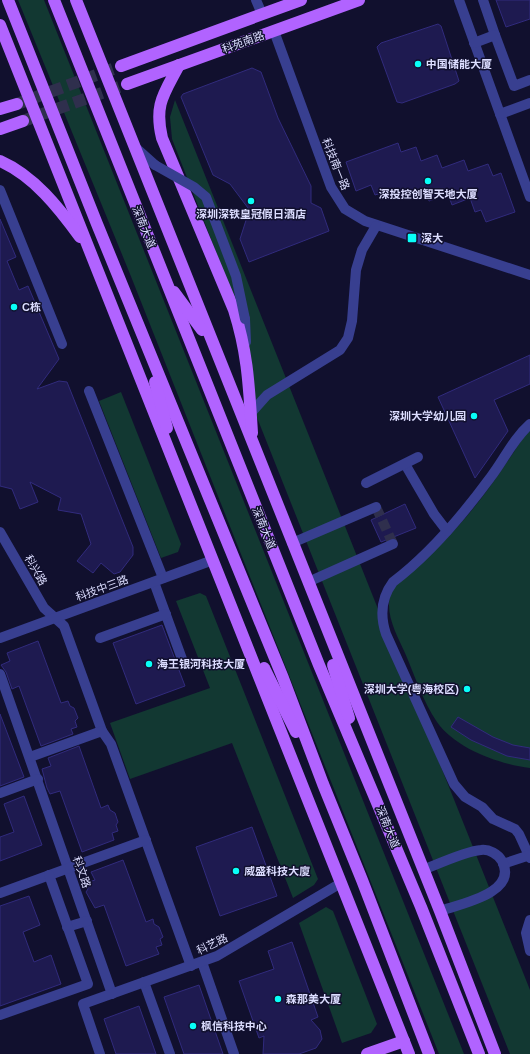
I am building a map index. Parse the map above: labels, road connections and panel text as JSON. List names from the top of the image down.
{
  "streets": {
    "main road": ["科苑南路", "深南大道"],
    "street": [
      "科技南一路",
      "科兴路",
      "科技中三路",
      "科文路",
      "科艺路"
    ]
  },
  "crossings": [
    ["科苑南路", "科技南一路"],
    ["科兴路", "科技中三路"],
    ["科兴路", "科艺路"],
    ["科文路", "科艺路"]
  ],
  "places": {
    "other": [
      "中国储能大厦",
      "深投控创智天地大厦",
      "深圳深铁皇冠假日酒店",
      "C栋",
      "深圳大学幼儿园",
      "海王银河科技大厦",
      "深圳大学(粤海校区)",
      "威盛科技大廈",
      "森那美大厦",
      "枫信科技中心"
    ],
    "transit": ["深大"]
  }
}
